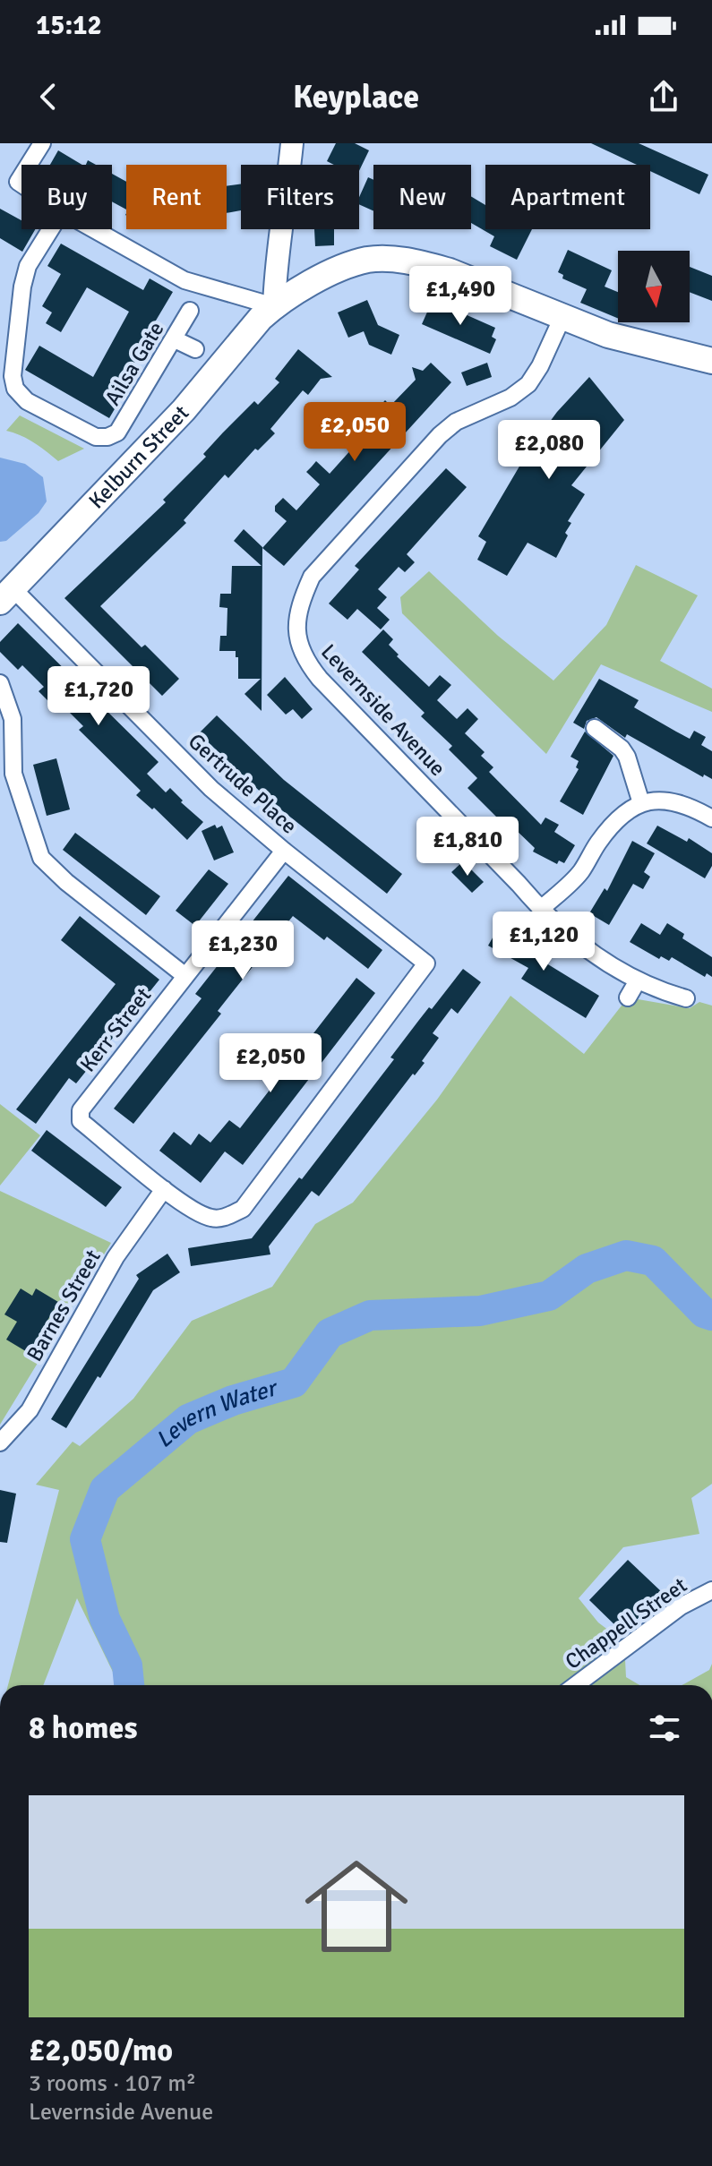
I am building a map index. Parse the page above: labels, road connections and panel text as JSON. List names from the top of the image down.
{
  "streets": {
    "main road": ["Kelburn Street"],
    "street": [
      "Ailsa Gate",
      "Levernside Avenue",
      "Gertrude Place",
      "Kerr Street",
      "Barnes Street",
      "Chappell Street"
    ]
  },
  "crossings": [
    ["Kelburn Street", "Levernside Avenue"],
    ["Kelburn Street", "Gertrude Place"],
    ["Gertrude Place", "Kerr Street"],
    ["Gertrude Place", "Barnes Street"],
    ["Kerr Street", "Barnes Street"]
  ],
  "water": ["Levern Water"],
  "north": "bottom",
  "page": {
    "status": "15:12",
    "header": "Keyplace",
    "chip": [
      "Buy",
      "Rent",
      "Filters",
      "New",
      "Apartment"
    ],
    "price": [
      "£1,490",
      "£2,050",
      "£2,080",
      "£1,720",
      "£1,810",
      "£1,120",
      "£1,230",
      "£2,050"
    ],
    "heading": "8 homes",
    "list": [
      {
        "name": "£2,050/mo",
        "note": "3 rooms · 107 m² · Levernside Avenue"
      }
    ]
  }
}
